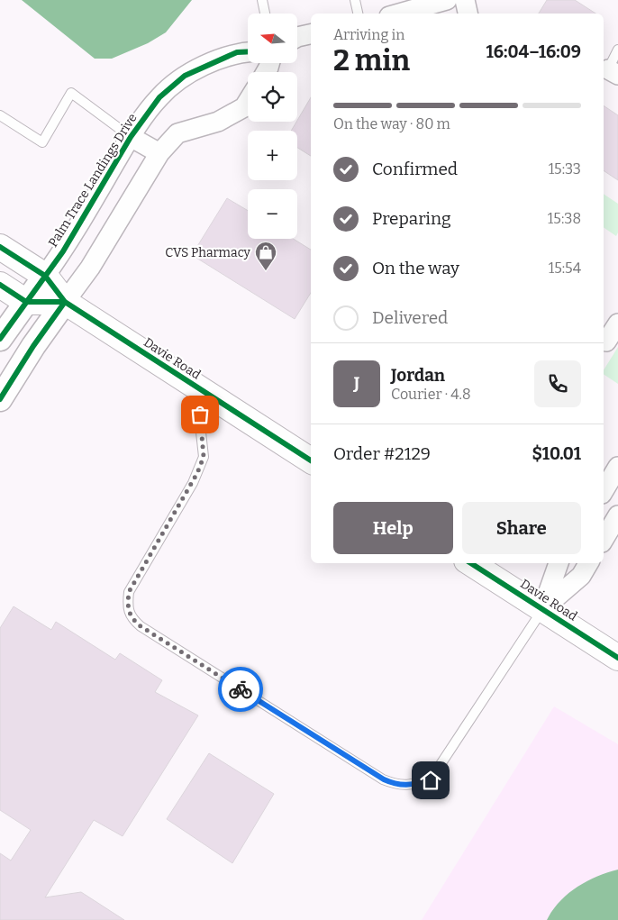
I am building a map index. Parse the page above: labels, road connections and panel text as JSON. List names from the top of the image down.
{
  "streets": {
    "main road": ["Davie Road"],
    "street": ["Palm Trace Landings Drive"]
  },
  "crossings": [
    ["Palm Trace Landings Drive", "Davie Road"]
  ],
  "places": {
    "shop": ["CVS Pharmacy"]
  },
  "north": "left",
  "page": {
    "map_buttons": ["+", "−"],
    "heading": ["2 min", "Arriving in", "16:04–16:09"],
    "panel": [
      "Jordan",
      "Courier · 4.8",
      "Order #2129",
      "$10.01"
    ],
    "bar": "On the way · 80 m",
    "list": [
      ["Confirmed", "15:33"],
      ["Preparing", "15:38"],
      ["On the way", "15:54"],
      "Delivered"
    ],
    "round": "J",
    "buttons": ["Help", "Share"]
  }
}
